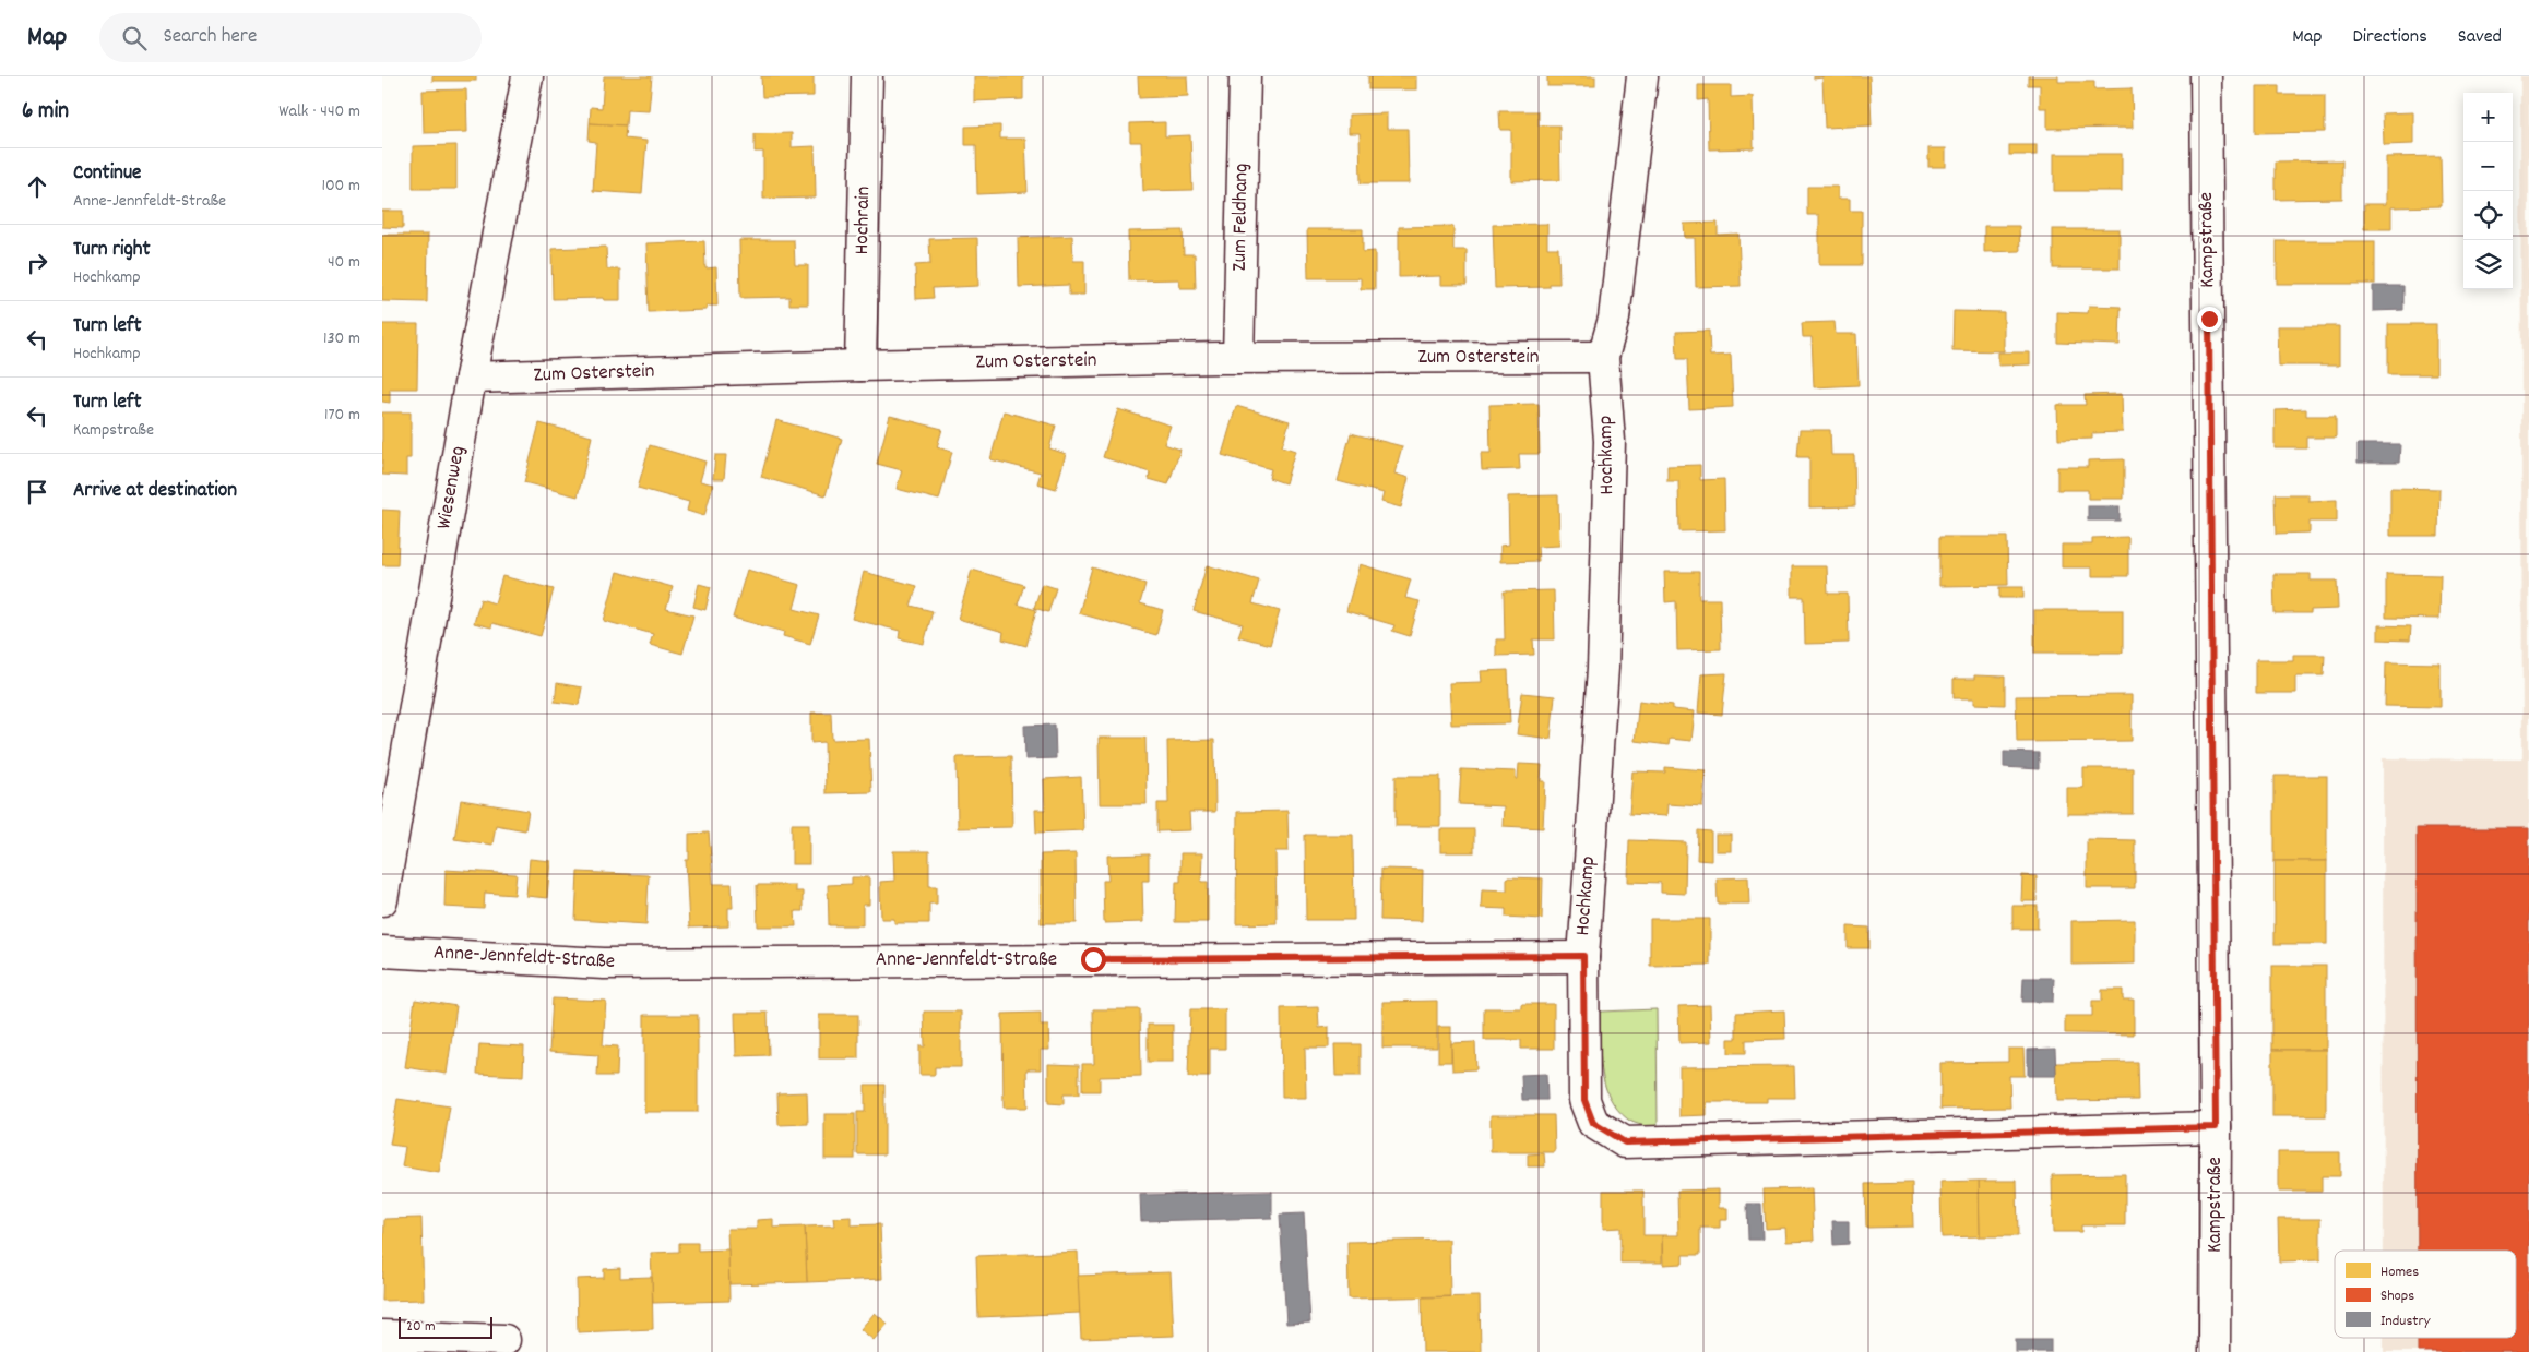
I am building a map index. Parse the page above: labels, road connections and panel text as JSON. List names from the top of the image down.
{
  "streets": {
    "street": [
      "Zum Feldhang",
      "Hochrain",
      "Kampstraße",
      "Zum Osterstein",
      "Hochkamp",
      "Wiesenweg",
      "Anne-Jennfeldt-Straße"
    ]
  },
  "crossings": [
    ["Zum Feldhang", "Zum Osterstein"],
    ["Hochrain", "Zum Osterstein"],
    ["Kampstraße", "Hochkamp"],
    ["Zum Osterstein", "Hochkamp"],
    ["Zum Osterstein", "Wiesenweg"],
    ["Hochkamp", "Anne-Jennfeldt-Straße"]
  ],
  "legend": ["Homes", "Shops", "Industry"],
  "scale_bar": "20 m",
  "page": {
    "header": "Map",
    "search": "Search here",
    "nav": ["Map", "Directions", "Saved"],
    "heading": ["6 min", "Walk · 440 m"],
    "map_buttons": ["+", "−"],
    "list": [
      ["Continue", "Anne-Jennfeldt-Straße", "100 m"],
      ["Turn right", "Hochkamp", "40 m"],
      ["Turn left", "Hochkamp", "130 m"],
      ["Turn left", "Kampstraße", "170 m"],
      "Arrive at destination"
    ],
    "scale": "20 m"
  }
}
